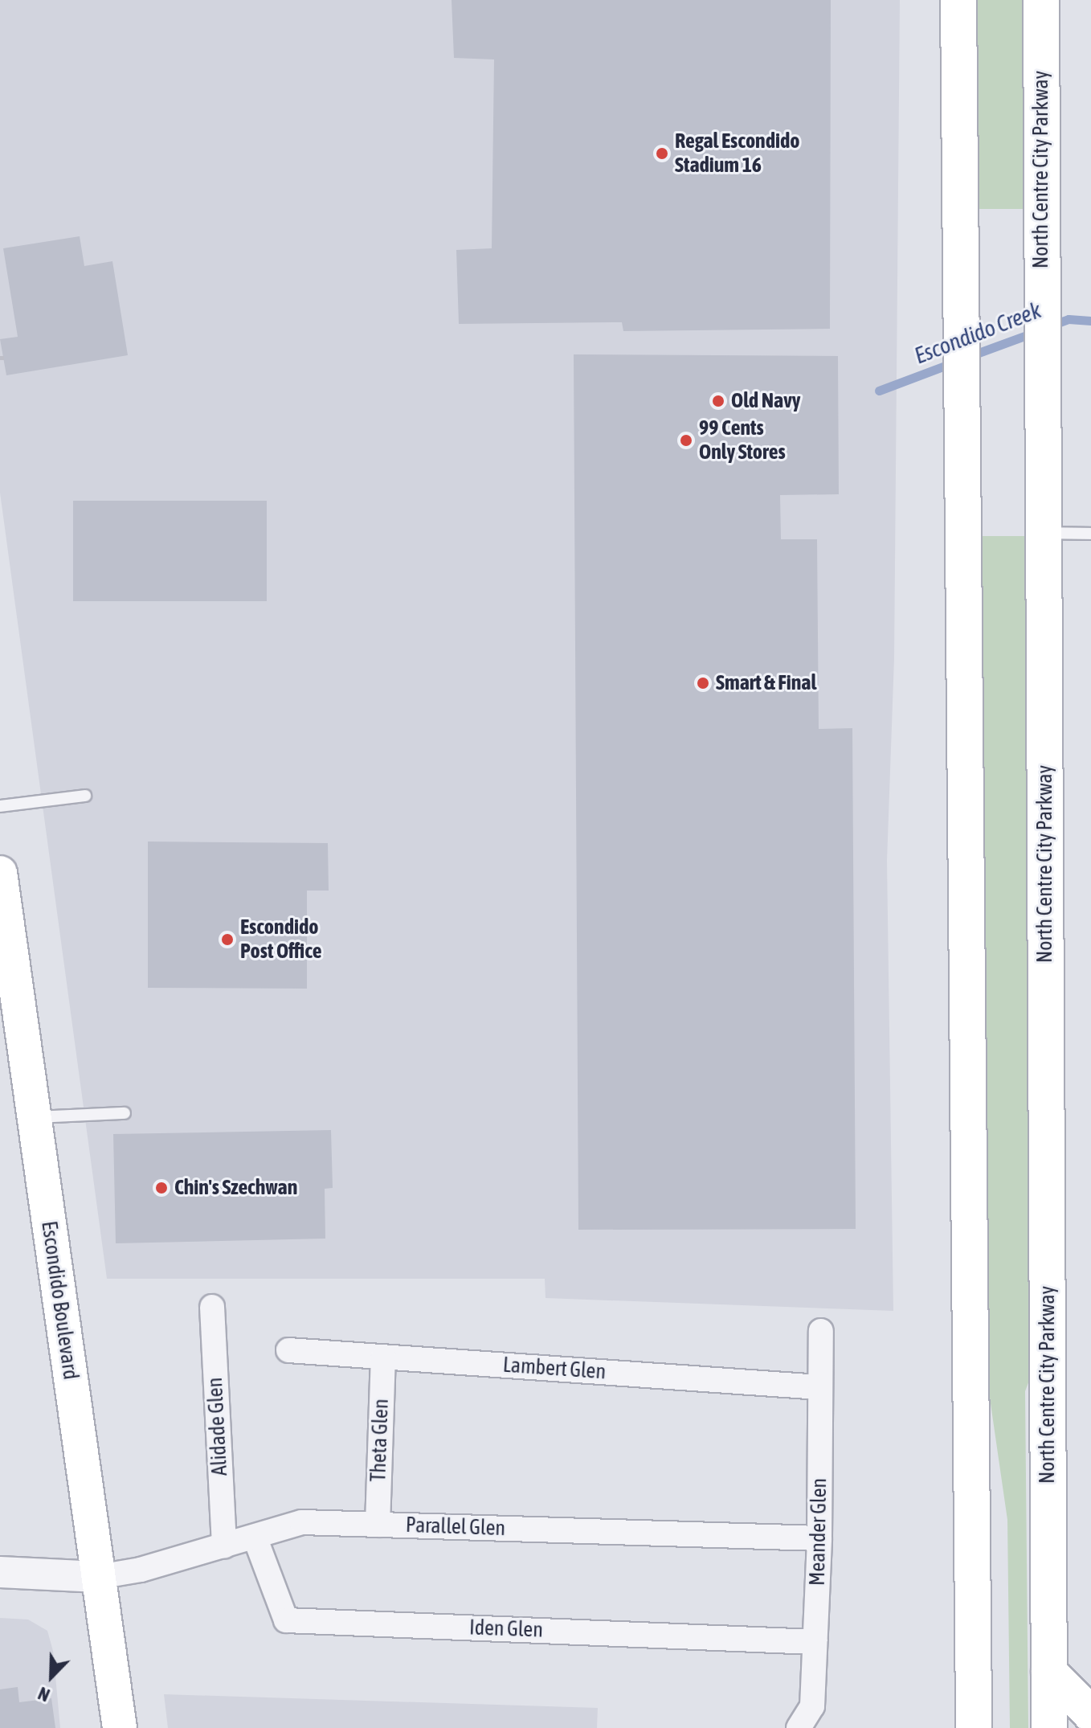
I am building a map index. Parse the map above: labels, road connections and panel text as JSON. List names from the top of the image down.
{
  "streets": {
    "highway": ["North Centre City Parkway"],
    "main road": ["Escondido Boulevard"],
    "street": [
      "Lambert Glen",
      "Alidade Glen",
      "Theta Glen",
      "Parallel Glen",
      "Meander Glen",
      "Iden Glen"
    ]
  },
  "crossings": [
    ["Escondido Boulevard", "Parallel Glen"],
    ["Lambert Glen", "Theta Glen"],
    ["Lambert Glen", "Meander Glen"],
    ["Alidade Glen", "Parallel Glen"],
    ["Theta Glen", "Parallel Glen"],
    ["Parallel Glen", "Meander Glen"],
    ["Parallel Glen", "Iden Glen"],
    ["Meander Glen", "Iden Glen"]
  ],
  "water": ["Escondido Creek"],
  "places": [
    "Regal Escondido Stadium 16",
    "Old Navy",
    "99 Cents Only Stores",
    "Smart & Final",
    "Escondido Post Office",
    "Chin's Szechwan"
  ],
  "north": "bottom left"
}
